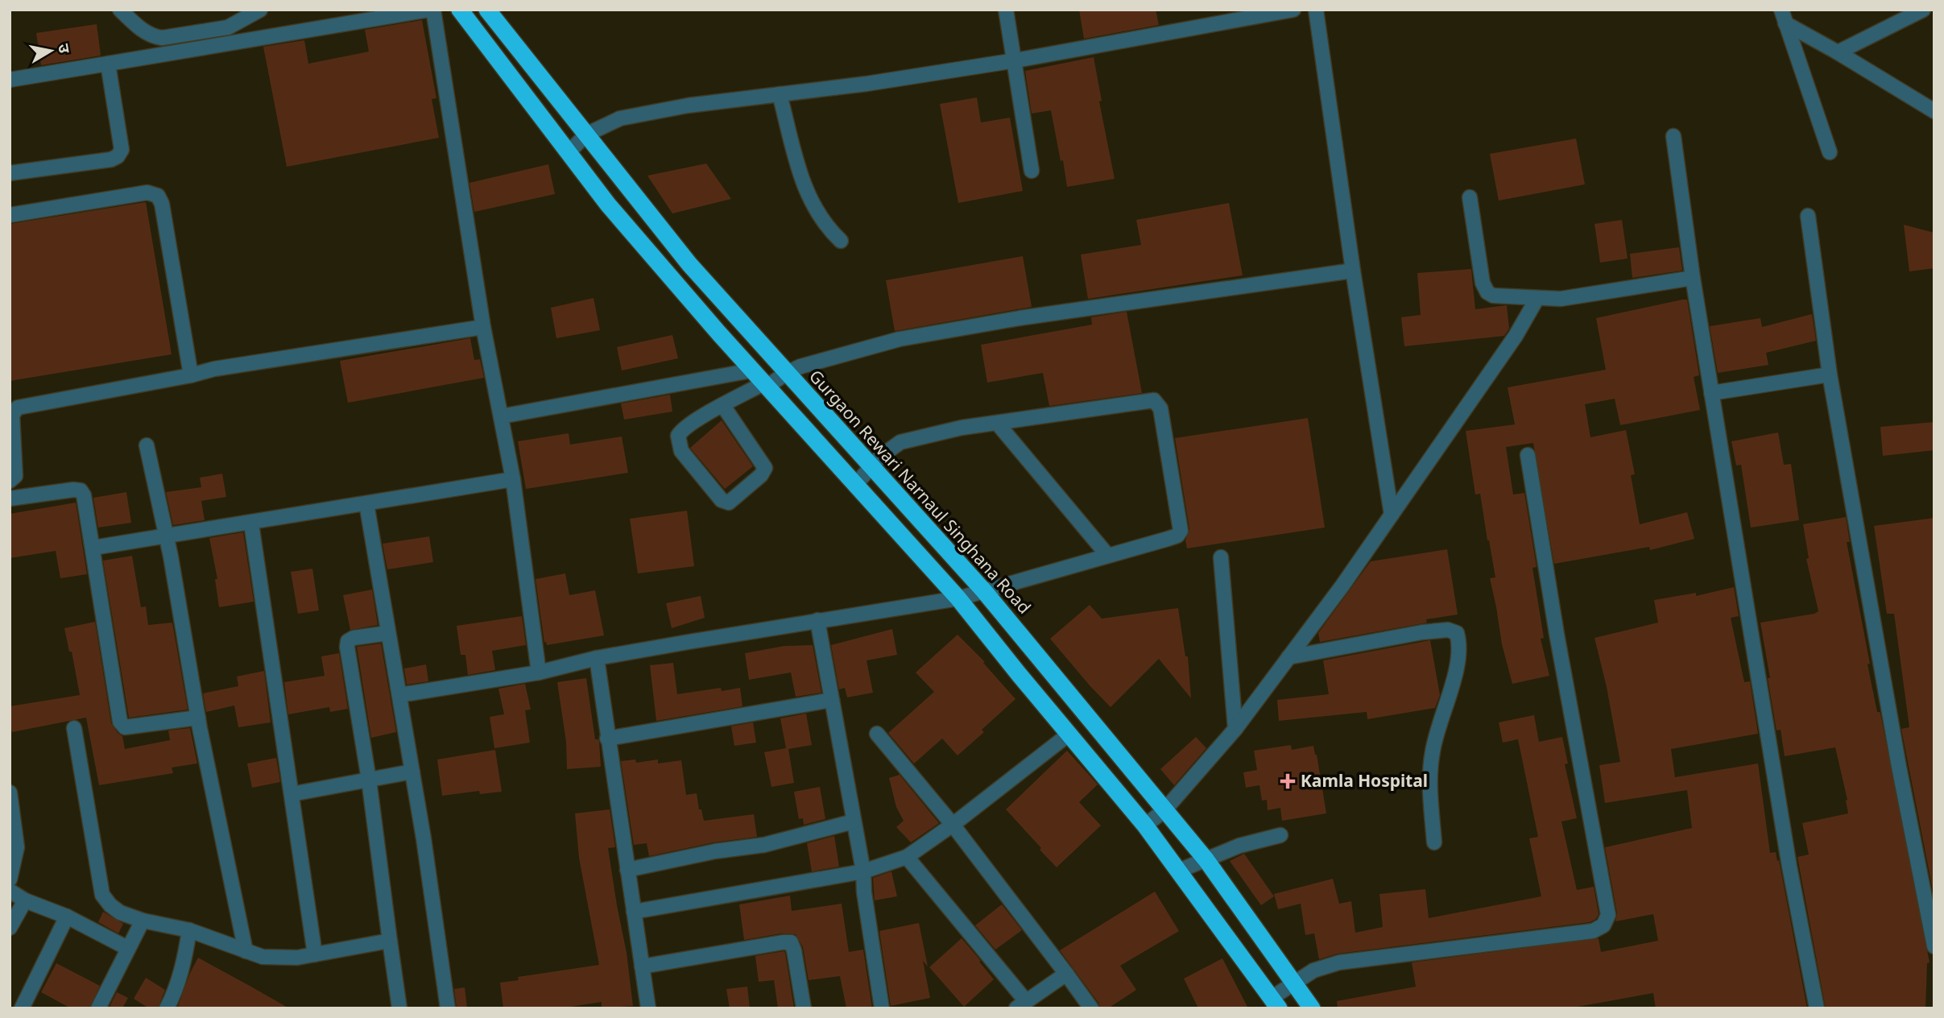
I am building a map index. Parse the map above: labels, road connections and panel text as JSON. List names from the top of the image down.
{
  "streets": {
    "highway": ["Gurgaon Rewari Narnaul Singhana Road"]
  },
  "places": {
    "health": ["Kamla Hospital"]
  },
  "north": "right"
}
